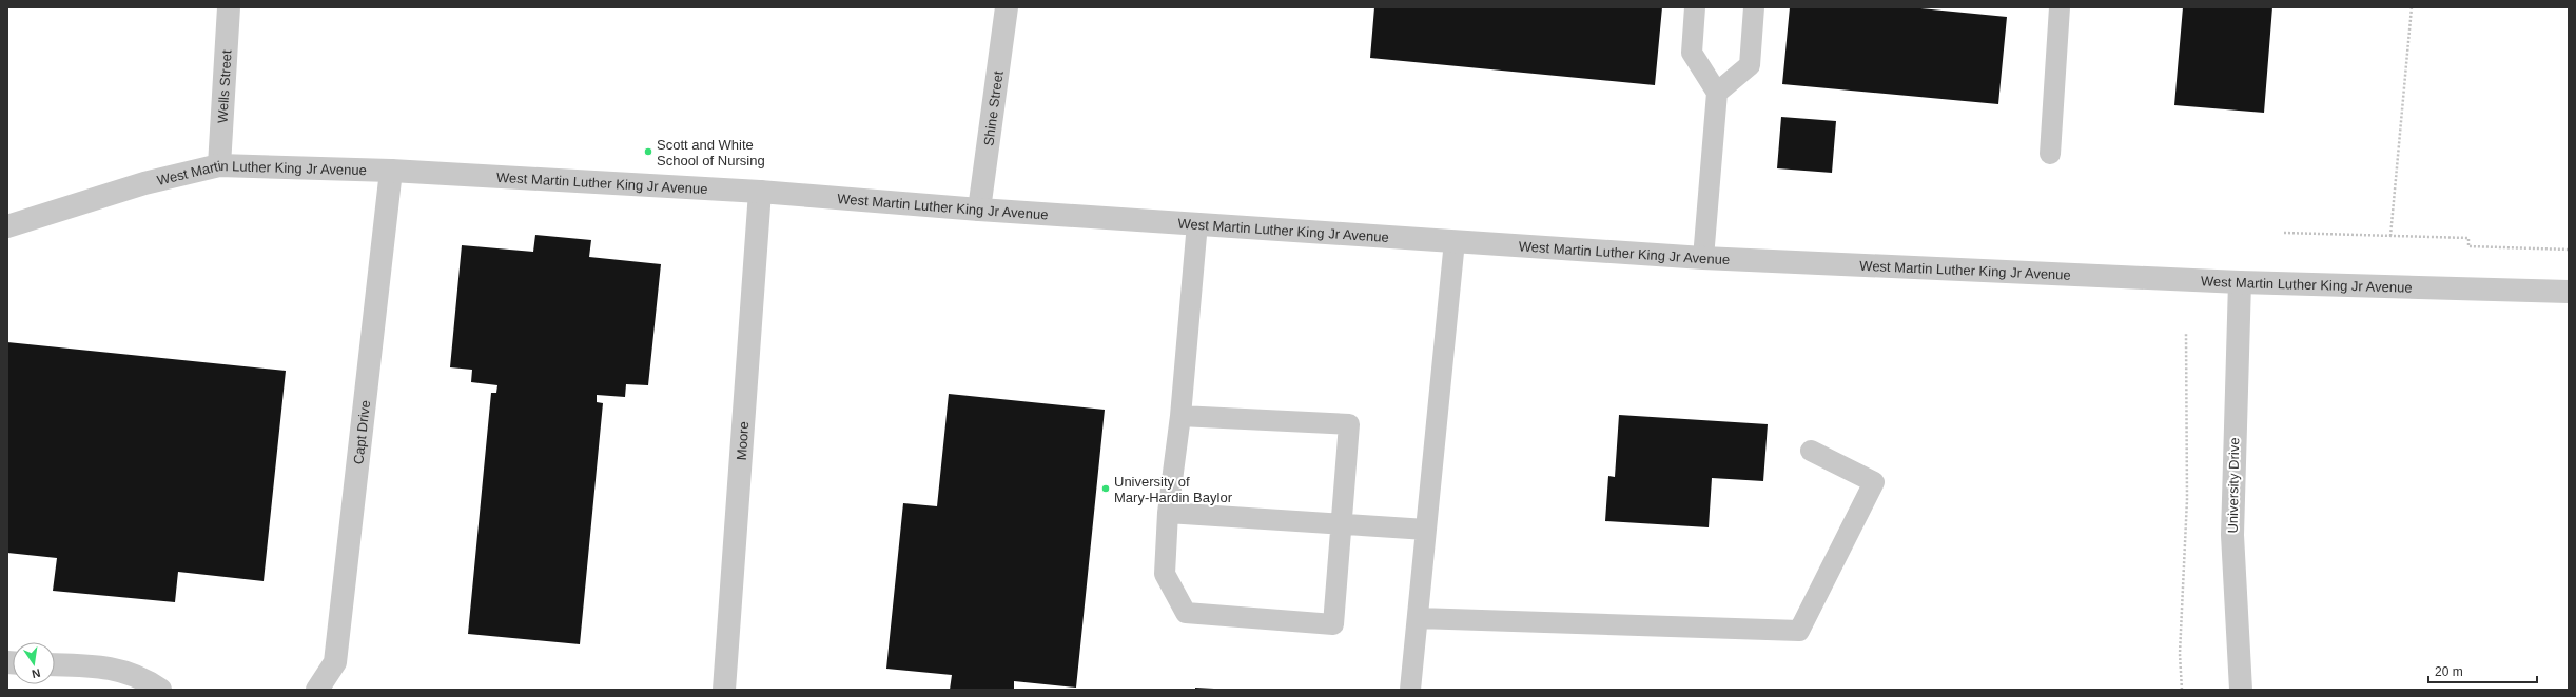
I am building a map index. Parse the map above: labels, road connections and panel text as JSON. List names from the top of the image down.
{
  "streets": {
    "street": [
      "Wells Street",
      "Shine Street",
      "West Martin Luther King Jr Avenue",
      "Capt Drive",
      "Moore",
      "University Drive"
    ]
  },
  "crossings": [
    ["Wells Street", "West Martin Luther King Jr Avenue"],
    ["Shine Street", "West Martin Luther King Jr Avenue"],
    ["West Martin Luther King Jr Avenue", "Capt Drive"],
    ["West Martin Luther King Jr Avenue", "Moore"],
    ["West Martin Luther King Jr Avenue", "University Drive"]
  ],
  "places": ["Scott and White School of Nursing", "University of Mary-Hardin Baylor"],
  "scale_bar": "20 m",
  "north": "bottom"
}
